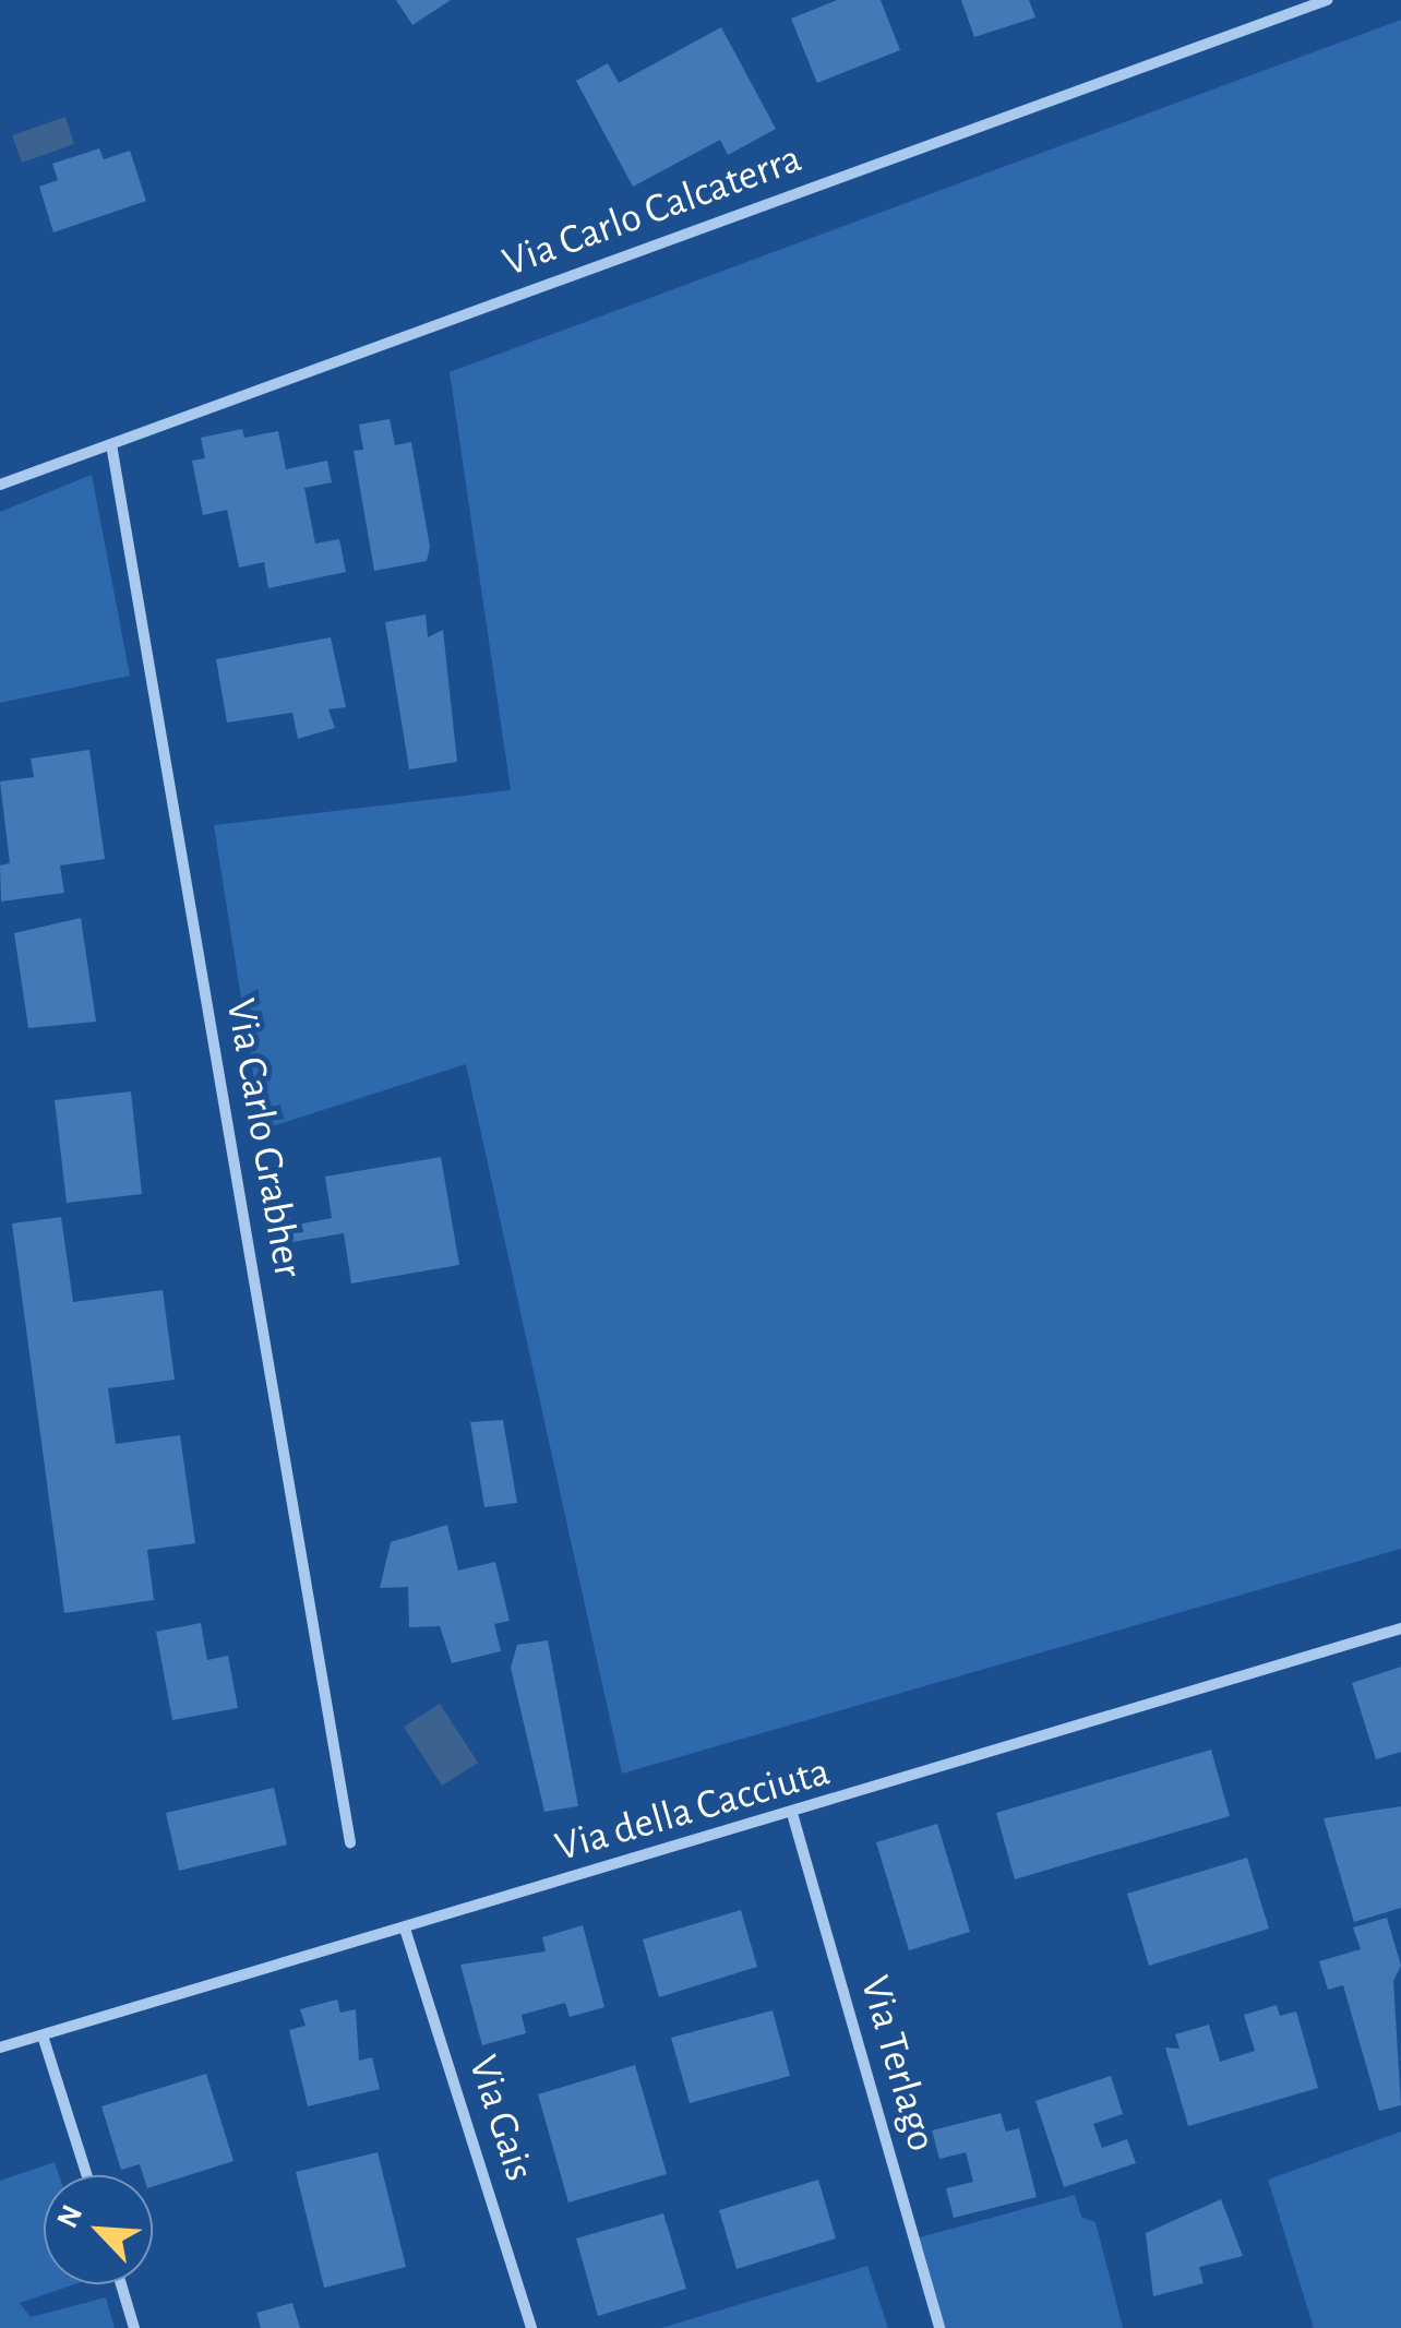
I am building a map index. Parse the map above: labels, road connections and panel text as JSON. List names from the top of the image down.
{
  "streets": {
    "street": [
      "Via Carlo Calcaterra",
      "Via Carlo Grabher",
      "Via della Cacciuta",
      "Via Terlago",
      "Via Gais"
    ]
  },
  "crossings": [
    ["Via Carlo Calcaterra", "Via Carlo Grabher"],
    ["Via della Cacciuta", "Via Terlago"],
    ["Via della Cacciuta", "Via Gais"]
  ],
  "north": "top left"
}
